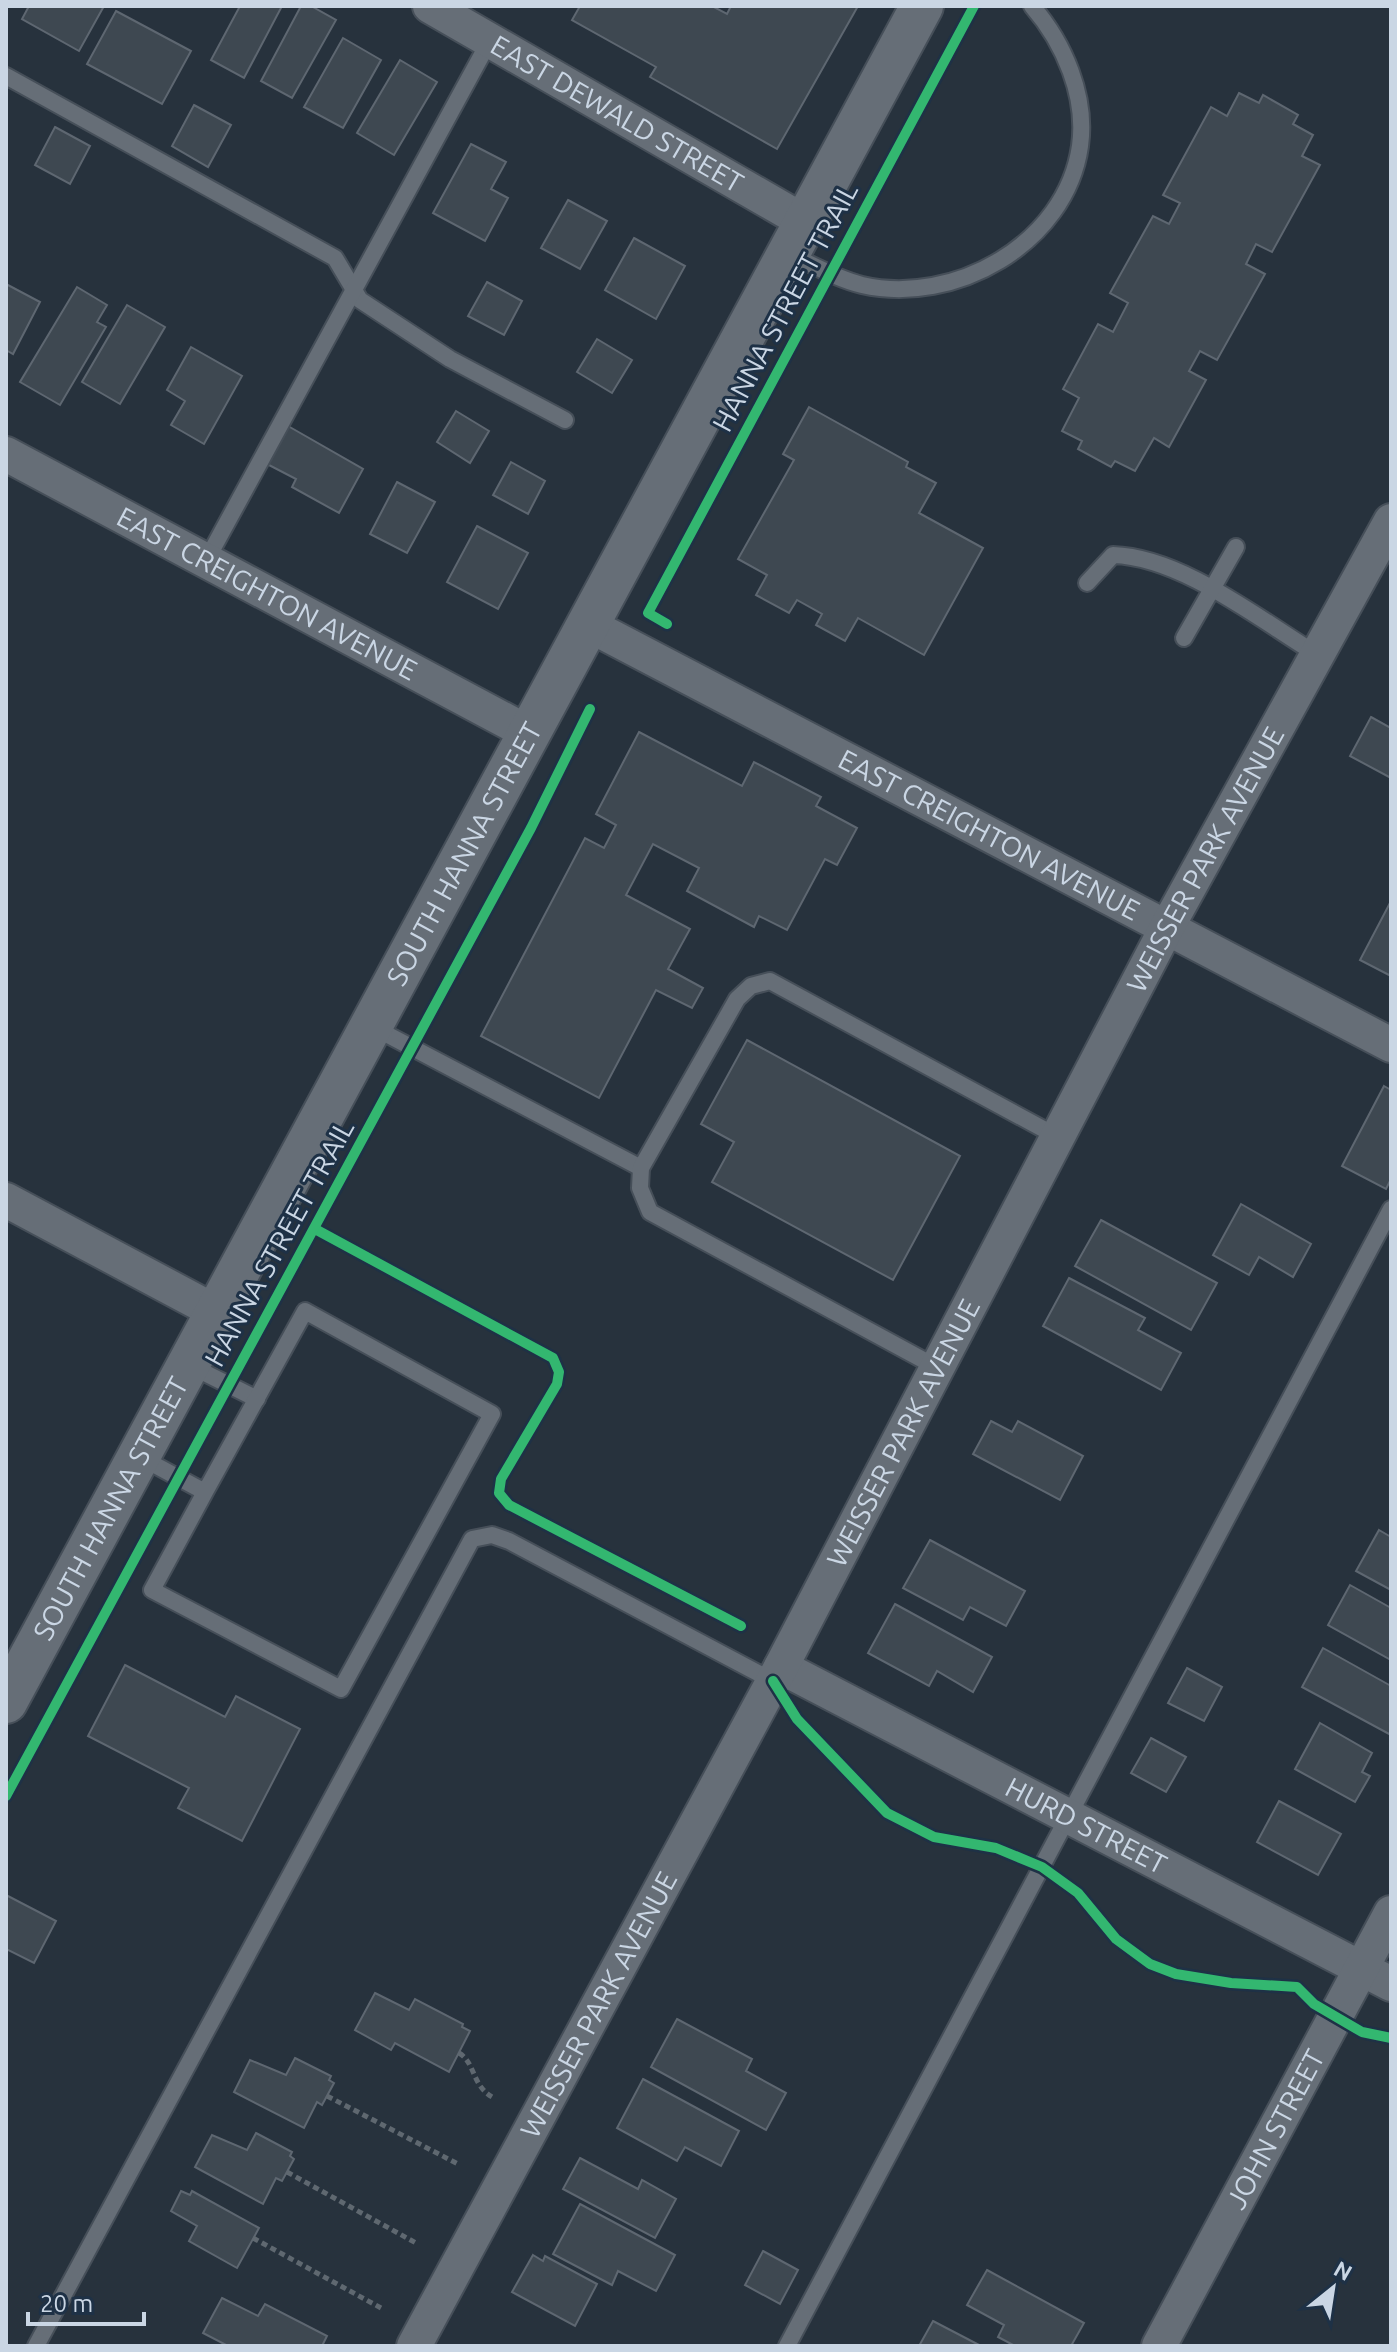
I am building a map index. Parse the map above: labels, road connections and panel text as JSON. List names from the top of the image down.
{
  "streets": {
    "street": [
      "EAST DEWALD STREET",
      "EAST CREIGHTON AVENUE",
      "SOUTH HANNA STREET",
      "WEISSER PARK AVENUE",
      "HURD STREET",
      "JOHN STREET"
    ],
    "cycle path": ["HANNA STREET TRAIL"]
  },
  "crossings": [
    ["EAST DEWALD STREET", "SOUTH HANNA STREET"],
    ["EAST CREIGHTON AVENUE", "SOUTH HANNA STREET"],
    ["EAST CREIGHTON AVENUE", "WEISSER PARK AVENUE"],
    ["WEISSER PARK AVENUE", "HURD STREET"],
    ["HURD STREET", "JOHN STREET"]
  ],
  "scale_bar": "20 m",
  "north": "top right"
}
